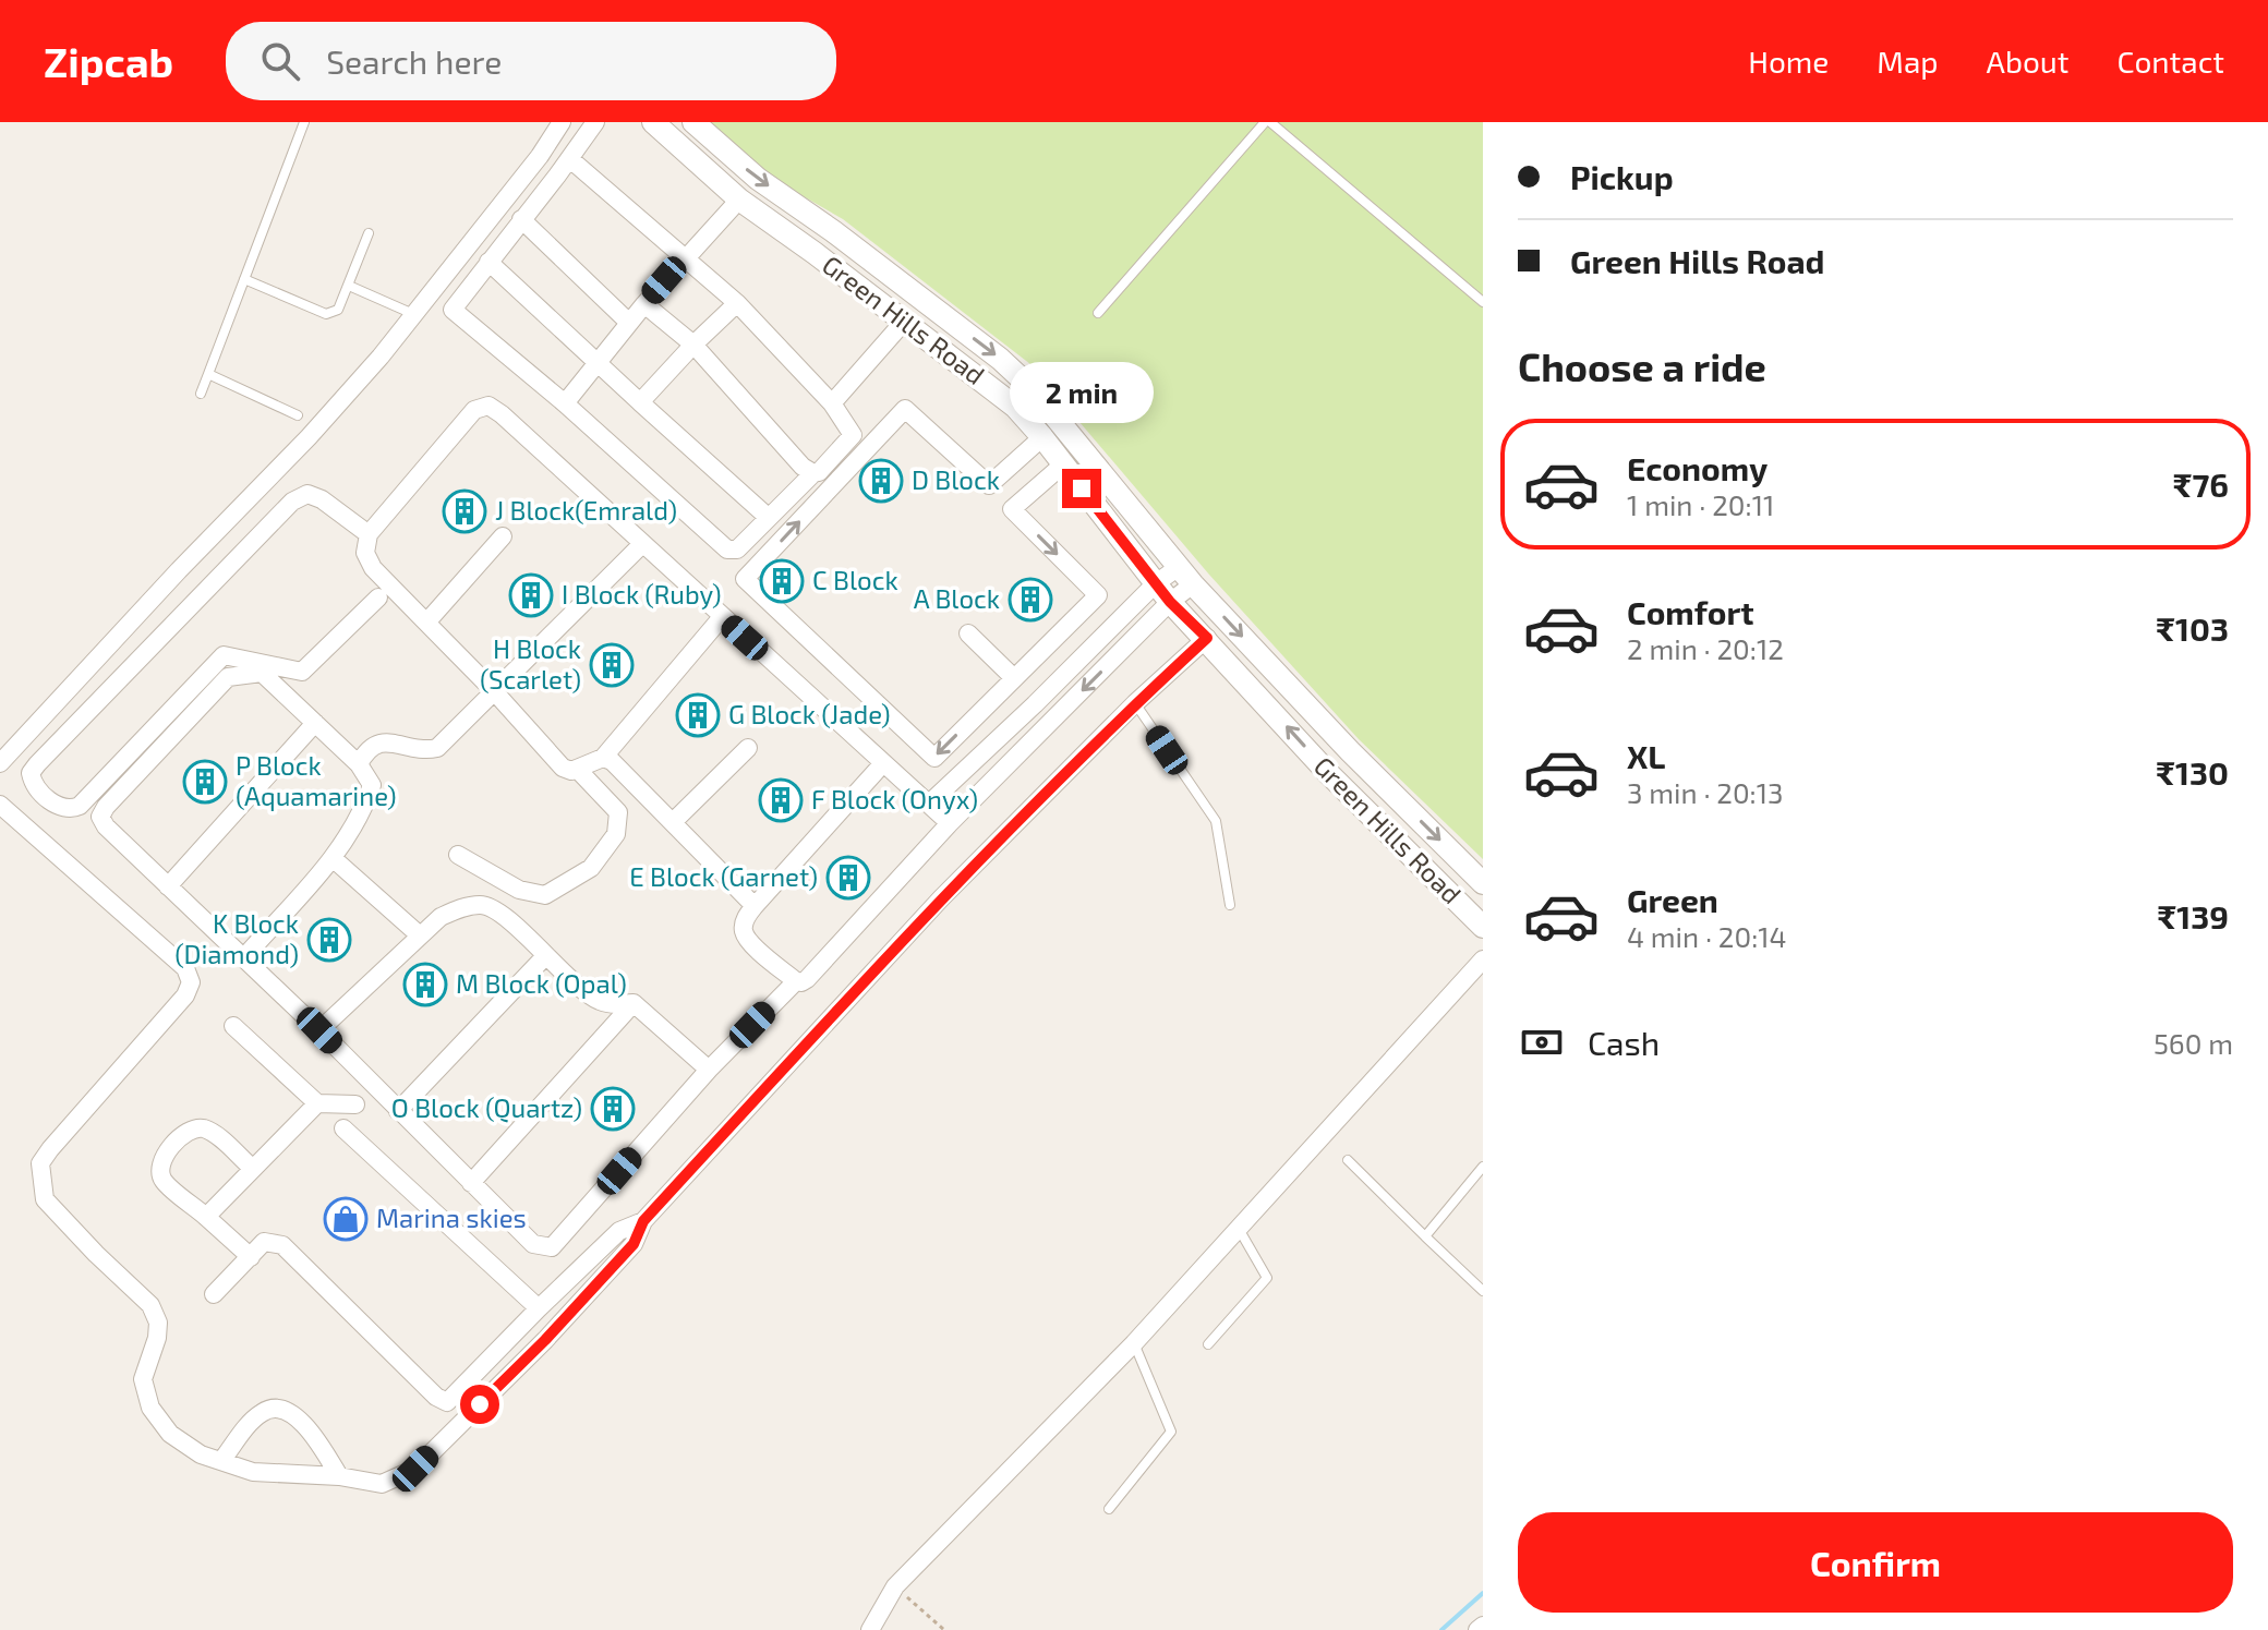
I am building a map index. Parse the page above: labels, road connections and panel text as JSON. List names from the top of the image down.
{
  "streets": {
    "street": ["Green Hills Road"]
  },
  "places": {
    "building": [
      "D Block",
      "J Block(Emrald)",
      "C Block",
      "I Block (Ruby)",
      "A Block",
      "H Block (Scarlet)",
      "G Block (Jade)",
      "P Block (Aquamarine)",
      "F Block (Onyx)",
      "E Block (Garnet)",
      "K Block (Diamond)",
      "M Block (Opal)",
      "O Block (Quartz)"
    ],
    "shop": ["Marina skies"]
  },
  "page": {
    "header": "Zipcab",
    "search": "Search here",
    "nav": [
      "Home",
      "Map",
      "About",
      "Contact"
    ],
    "banner": ["Pickup", "Green Hills Road"],
    "heading": "Choose a ride",
    "bubble": "2 min",
    "list": [
      {
        "name": "Economy",
        "note": "1 min · 20:11",
        "value": "₹76"
      },
      {
        "name": "Comfort",
        "note": "2 min · 20:12",
        "value": "₹103"
      },
      {
        "name": "XL",
        "note": "3 min · 20:13",
        "value": "₹130"
      },
      {
        "name": "Green",
        "note": "4 min · 20:14",
        "value": "₹139"
      }
    ],
    "pay": ["Cash", "560 m"],
    "buttons": "Confirm"
  }
}
